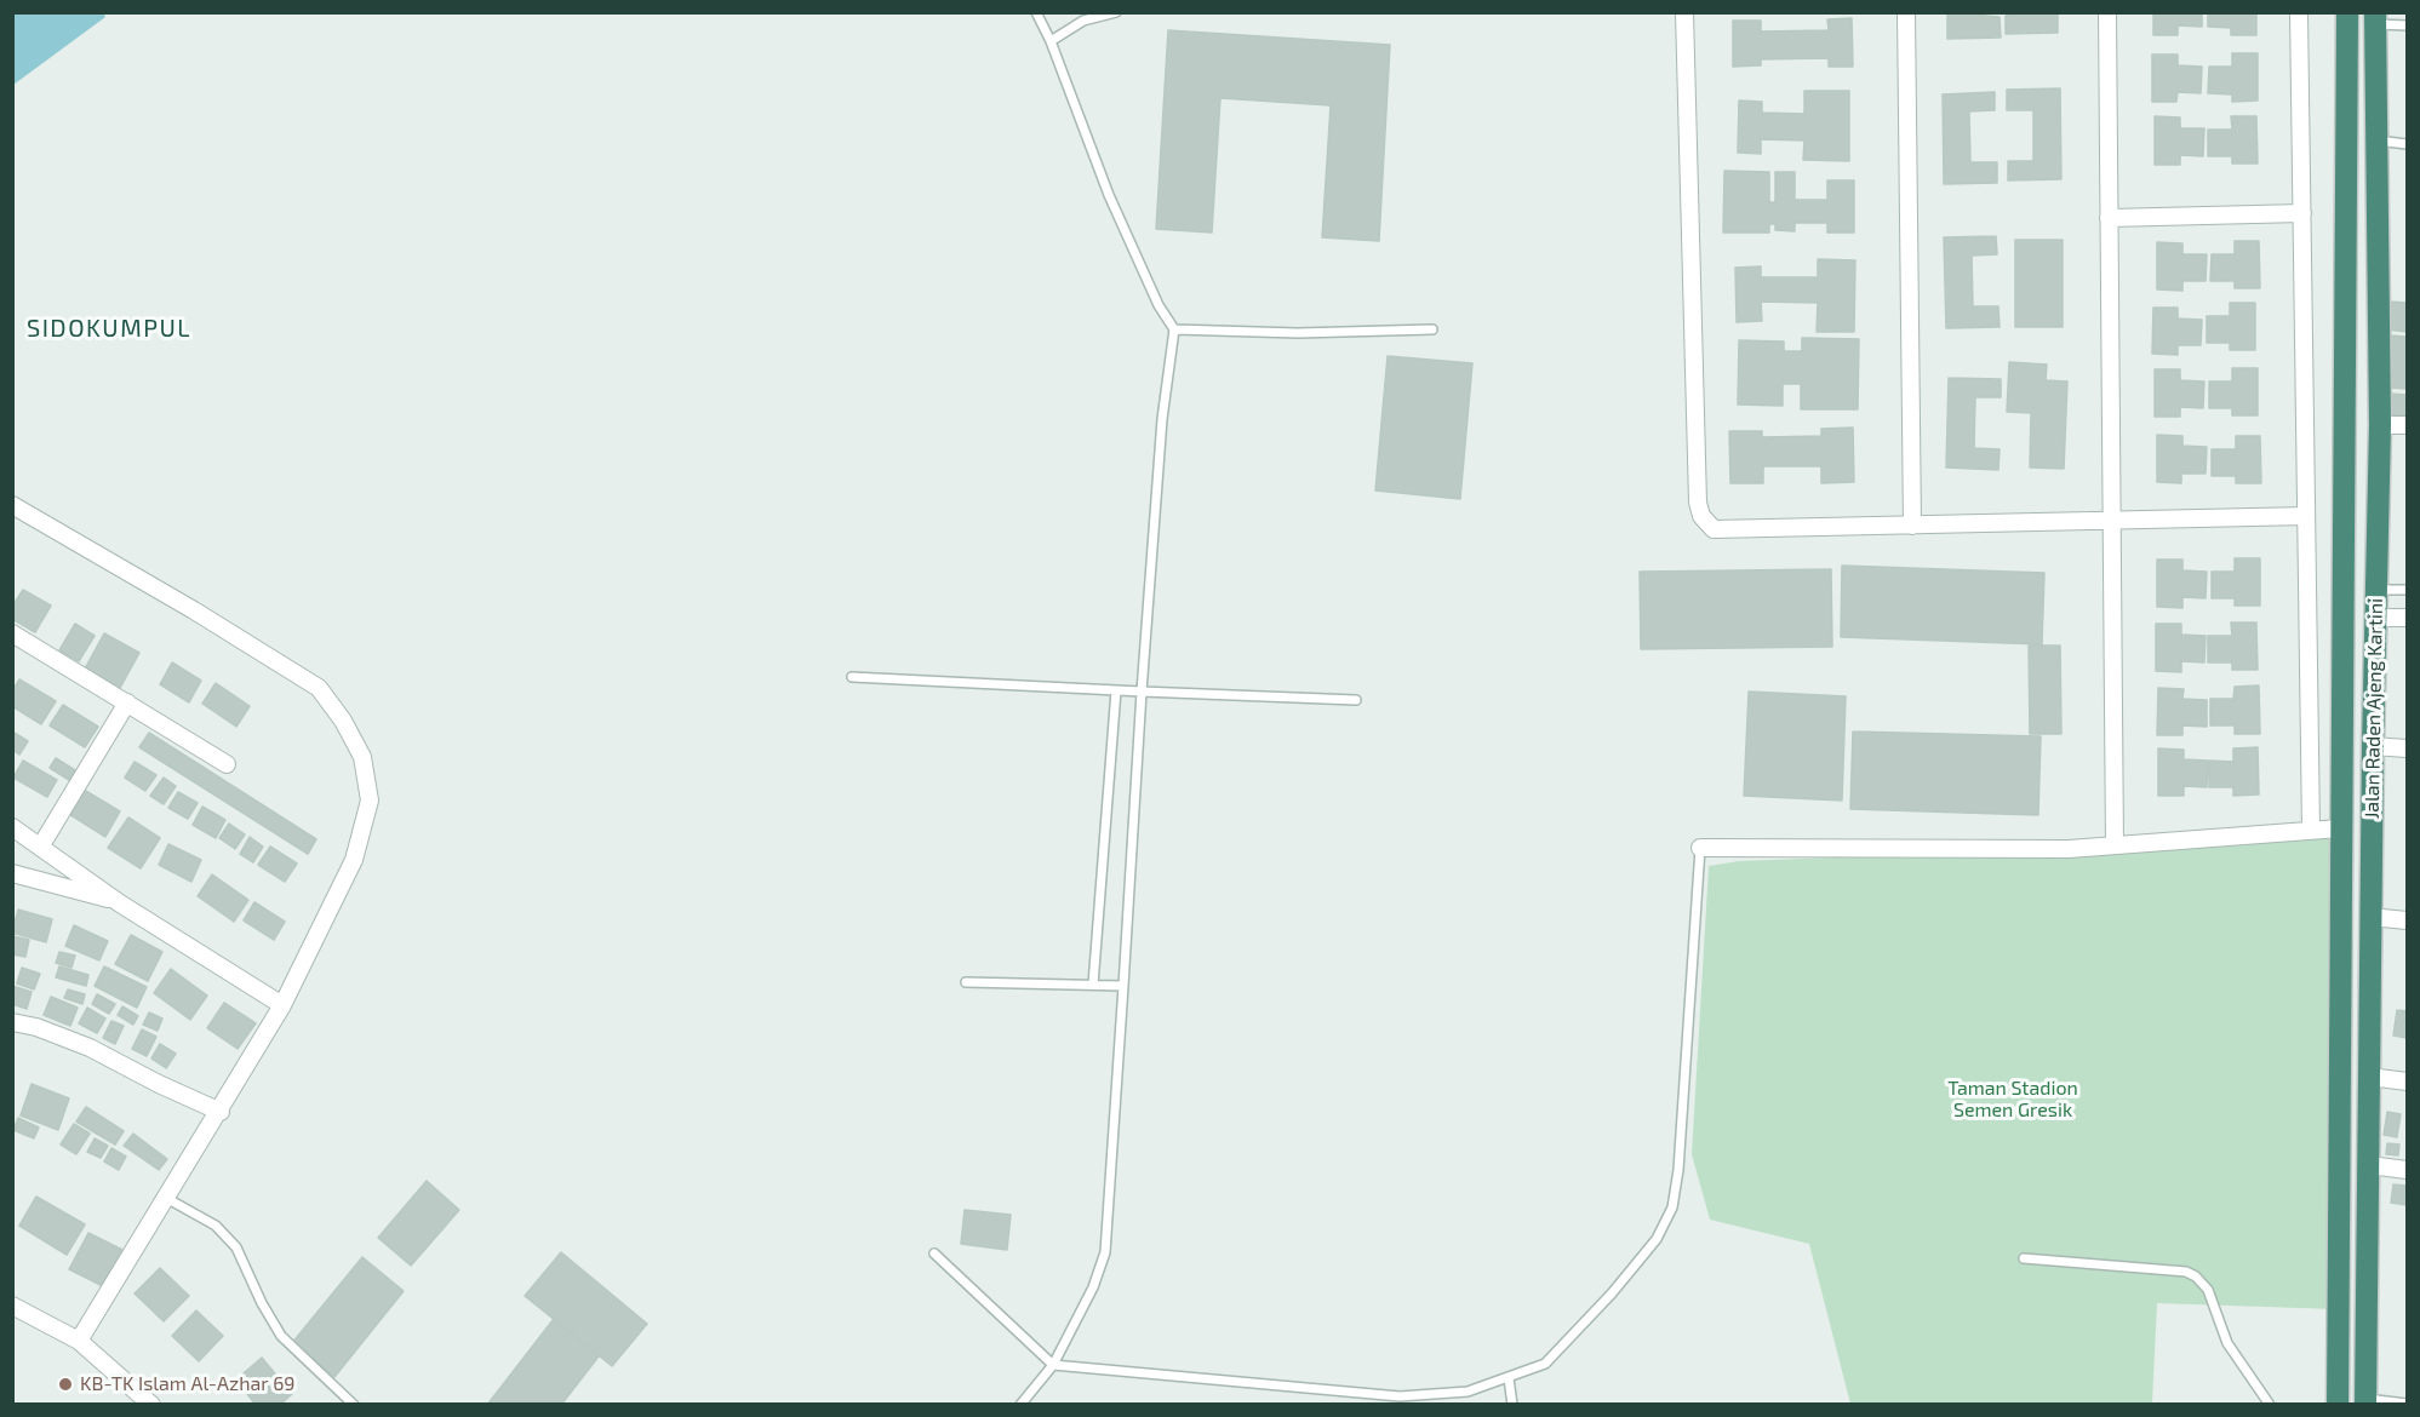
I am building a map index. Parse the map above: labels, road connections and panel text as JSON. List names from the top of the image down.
{
  "streets": {
    "highway": ["Jalan Raden Ajeng Kartini"]
  },
  "districts": ["SIDOKUMPUL"],
  "parks": ["Taman Stadion Semen Gresik"],
  "places": ["KB-TK Islam Al-Azhar 69"]
}
